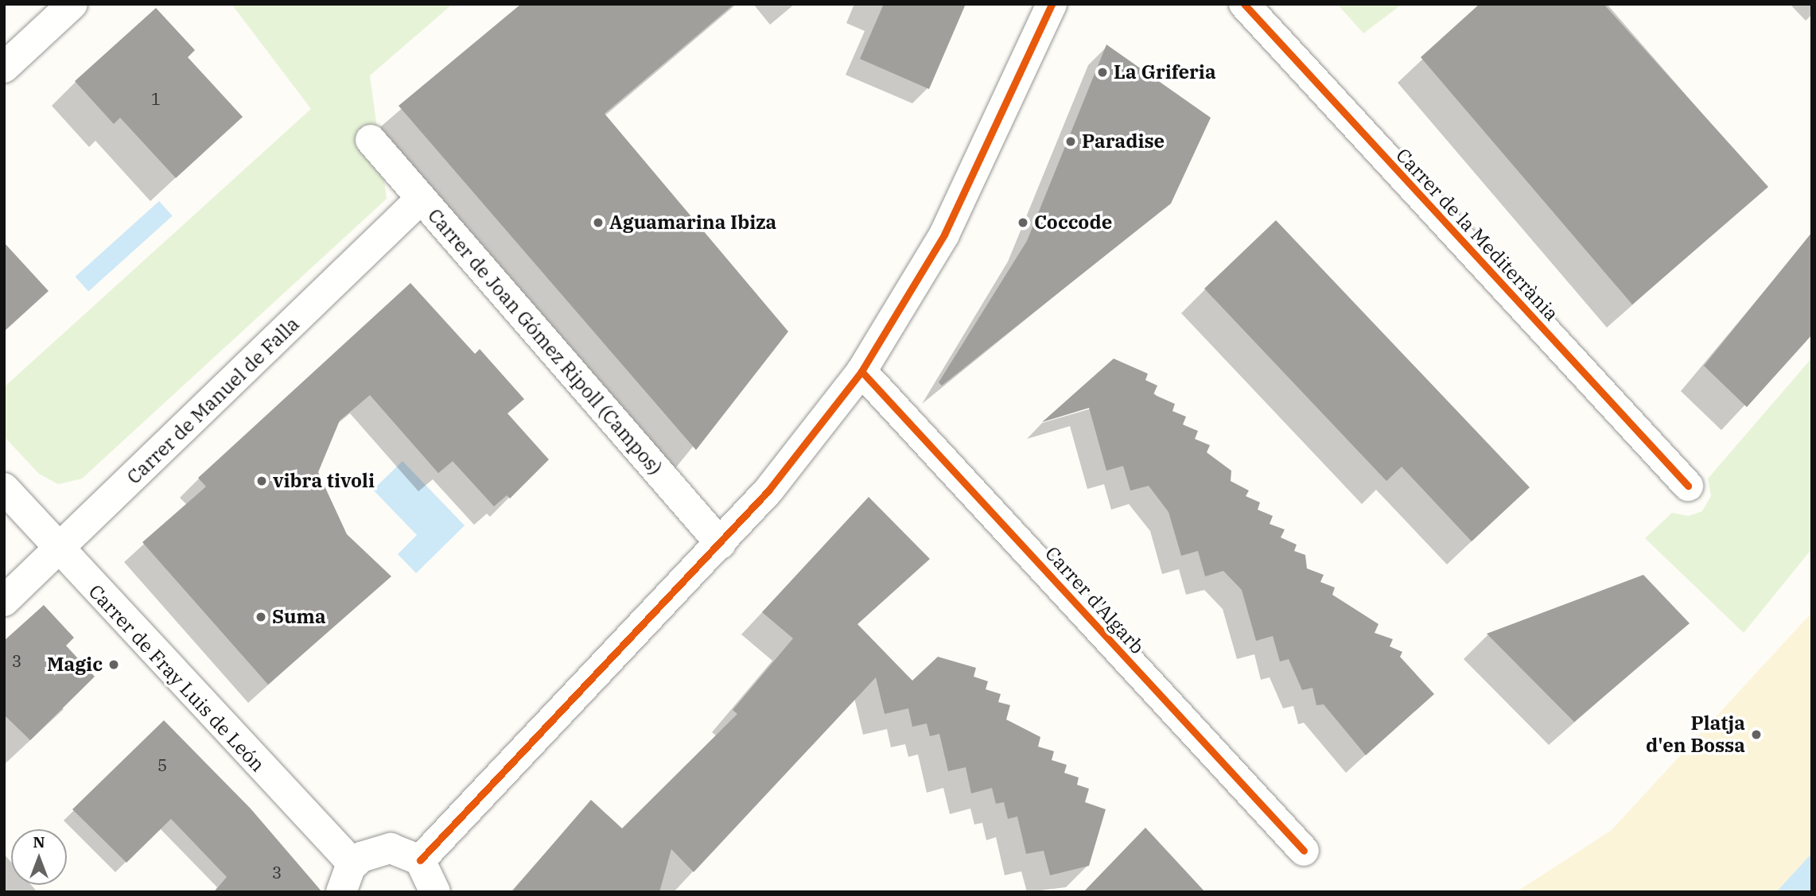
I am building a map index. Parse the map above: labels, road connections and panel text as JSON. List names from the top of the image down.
{
  "streets": {
    "street": [
      "Carrer de la Mediterrània",
      "Carrer de Joan Gómez Ripoll (Campos)",
      "Carrer de Manuel de Falla",
      "Carrer d'Algarb",
      "Carrer de Fray Luis de León"
    ]
  },
  "crossings": [
    ["Carrer de Joan Gómez Ripoll (Campos)", "Carrer de Manuel de Falla"],
    ["Carrer de Manuel de Falla", "Carrer de Fray Luis de León"]
  ],
  "places": [
    "La Griferia",
    "Paradise",
    "Aguamarina Ibiza",
    "Coccode",
    "vibra tivoli",
    "Suma",
    "Magic",
    "Platja d'en Bossa"
  ],
  "house_numbers": [
    "1",
    "3",
    "5",
    "3"
  ],
  "north": "top"
}
